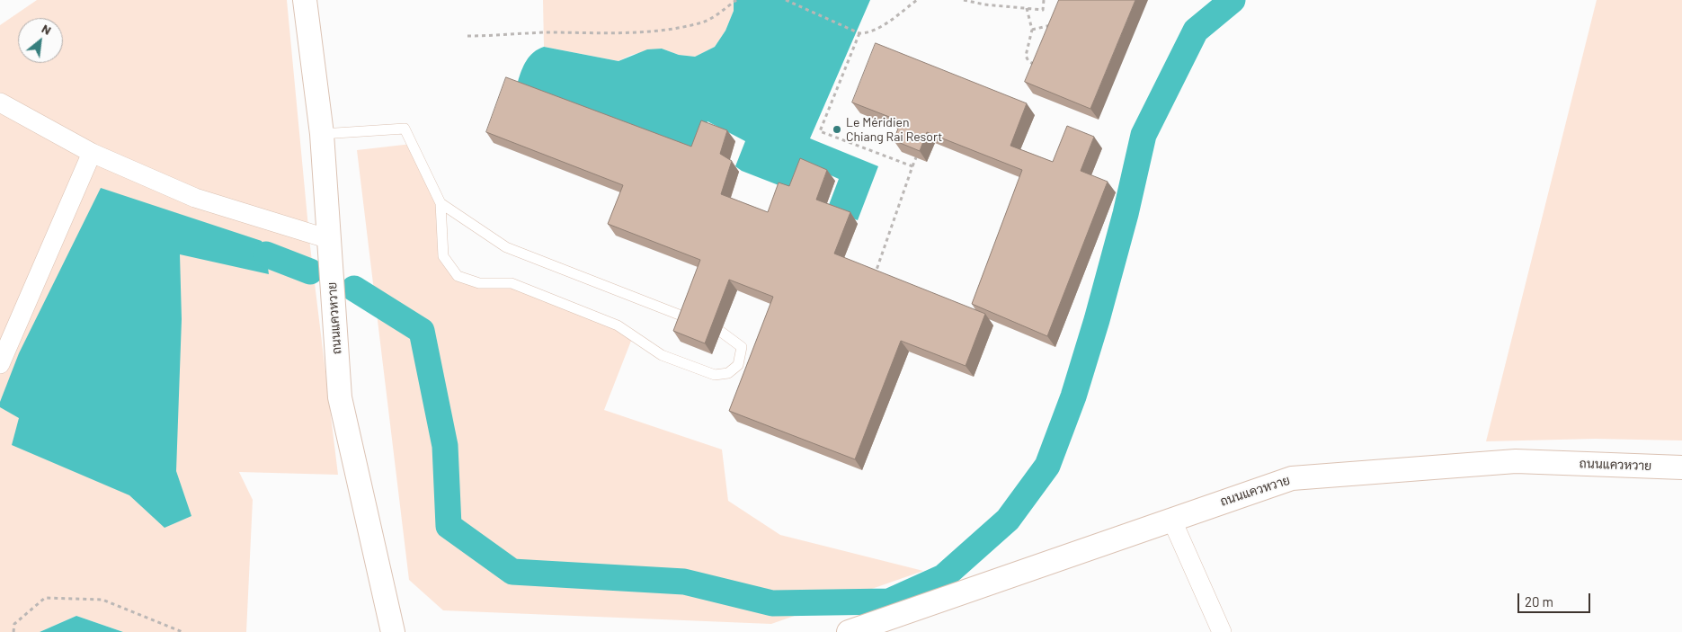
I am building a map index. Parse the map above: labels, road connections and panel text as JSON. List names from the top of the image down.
{
  "streets": {
    "street": ["ถนนแควหวาย"]
  },
  "places": ["Le Méridien Chiang Rai Resort"],
  "scale_bar": "20 m",
  "north": "top right"
}
